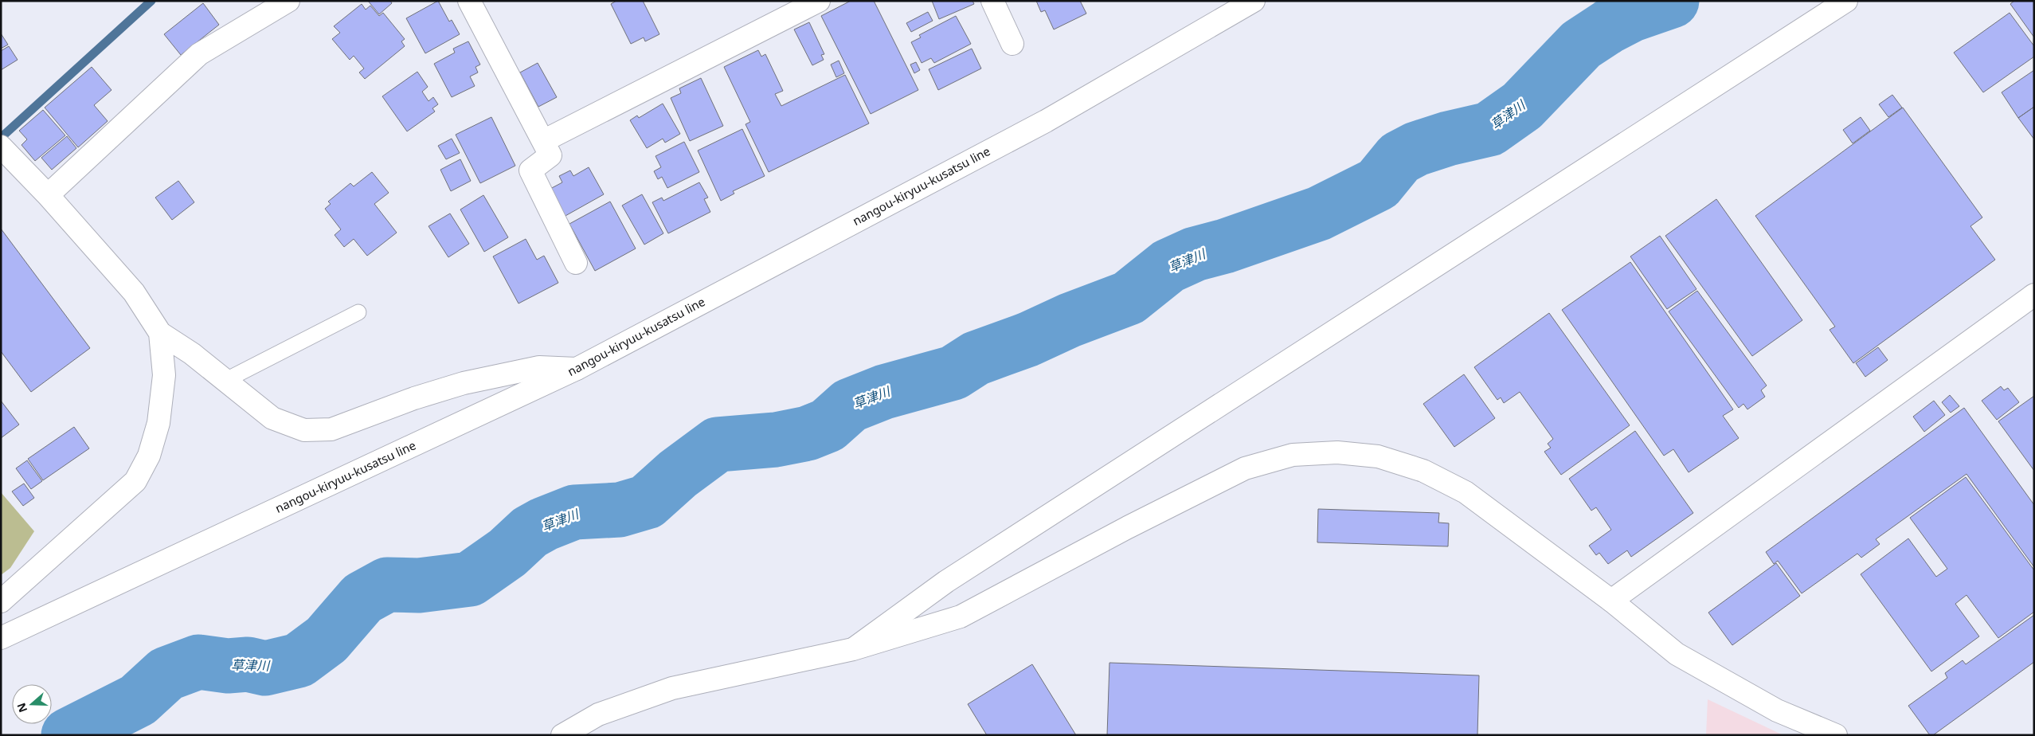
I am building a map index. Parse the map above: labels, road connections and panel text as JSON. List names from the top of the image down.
{
  "streets": {
    "street": ["nangou-kiryuu-kusatsu line"]
  },
  "water": ["草津川"],
  "north": "left"
}
